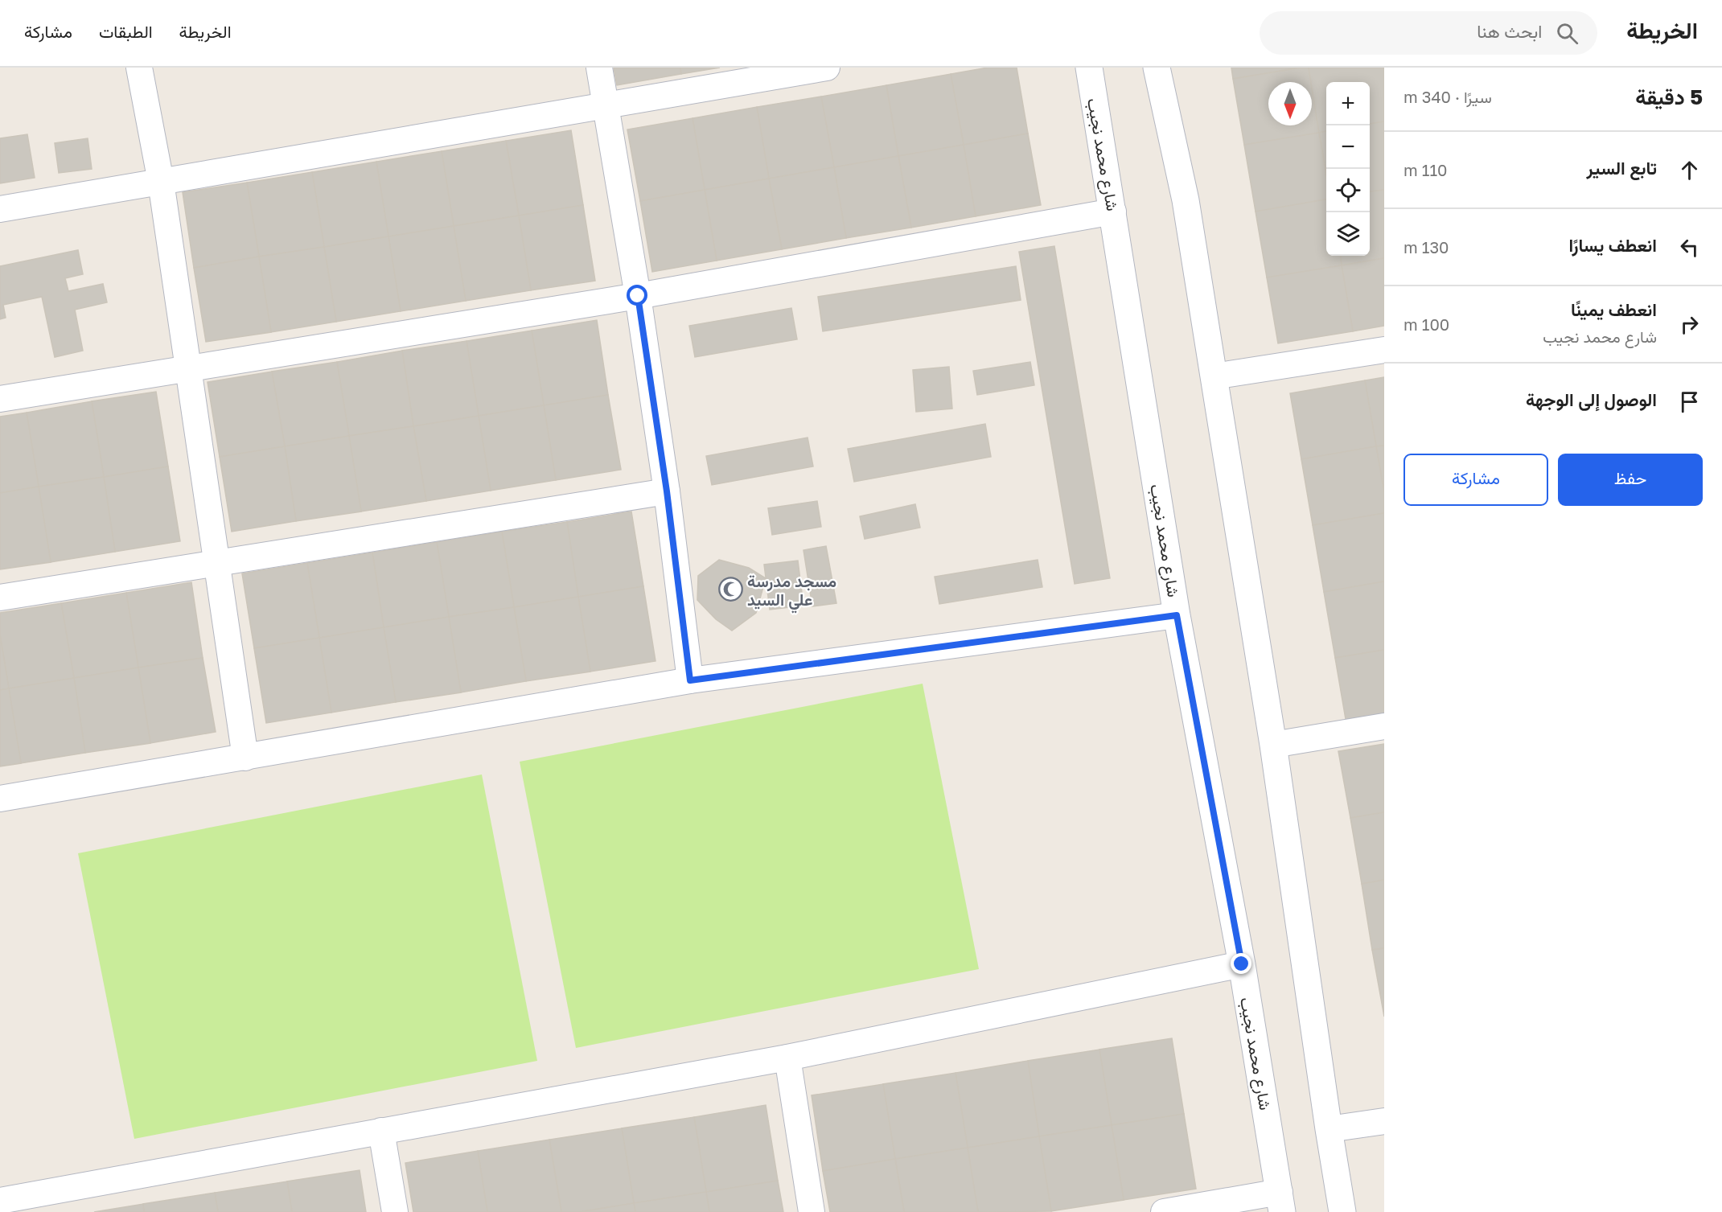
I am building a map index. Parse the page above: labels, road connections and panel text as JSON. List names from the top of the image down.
{
  "streets": {
    "main road": ["شارع محمد نجيب"]
  },
  "places": {
    "mosque": ["مسجد مدرسة علي السيد"]
  },
  "north": "bottom",
  "page": {
    "header": "الخريطة",
    "search": "ابحث هنا",
    "nav": ["الخريطة", "الطبقات", "مشاركة"],
    "heading": ["5 دقيقة", "سيرًا · 340 m"],
    "map_buttons": ["+", "−"],
    "list": [
      ["تابع السير", "110 m"],
      ["انعطف يسارًا", "130 m"],
      ["انعطف يمينًا", "شارع محمد نجيب", "100 m"],
      "الوصول إلى الوجهة"
    ],
    "buttons": ["حفظ", "مشاركة"]
  }
}
